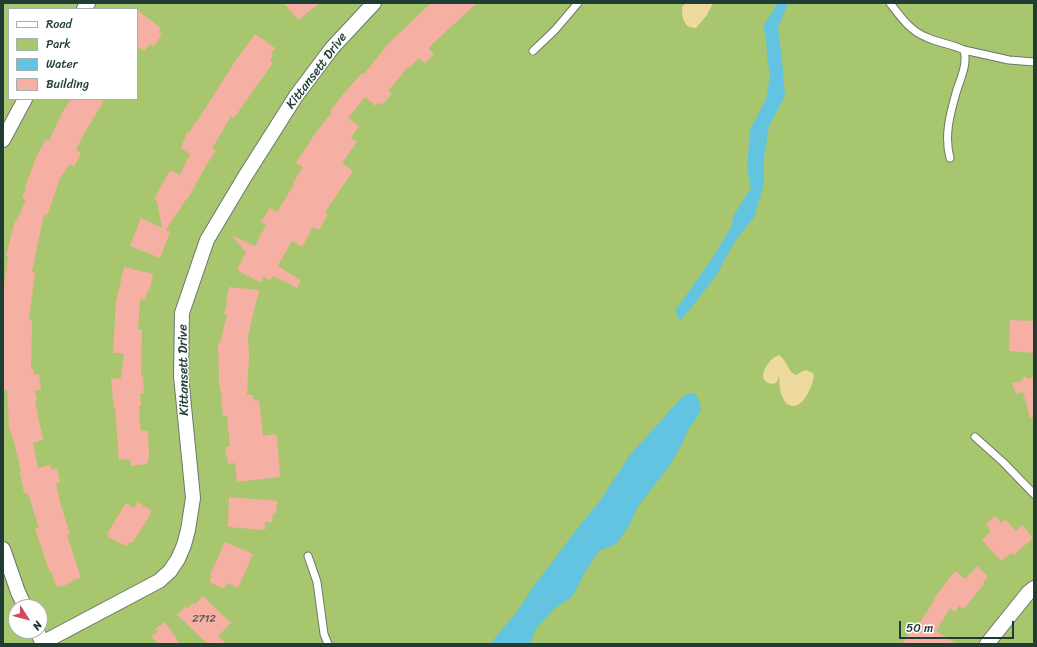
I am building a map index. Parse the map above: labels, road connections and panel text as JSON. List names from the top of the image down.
{
  "streets": {
    "street": ["Kittansett Drive"]
  },
  "house_numbers": ["2712"],
  "legend": [
    "Road",
    "Park",
    "Water",
    "Building"
  ],
  "scale_bar": "50 m",
  "north": "bottom right"
}
